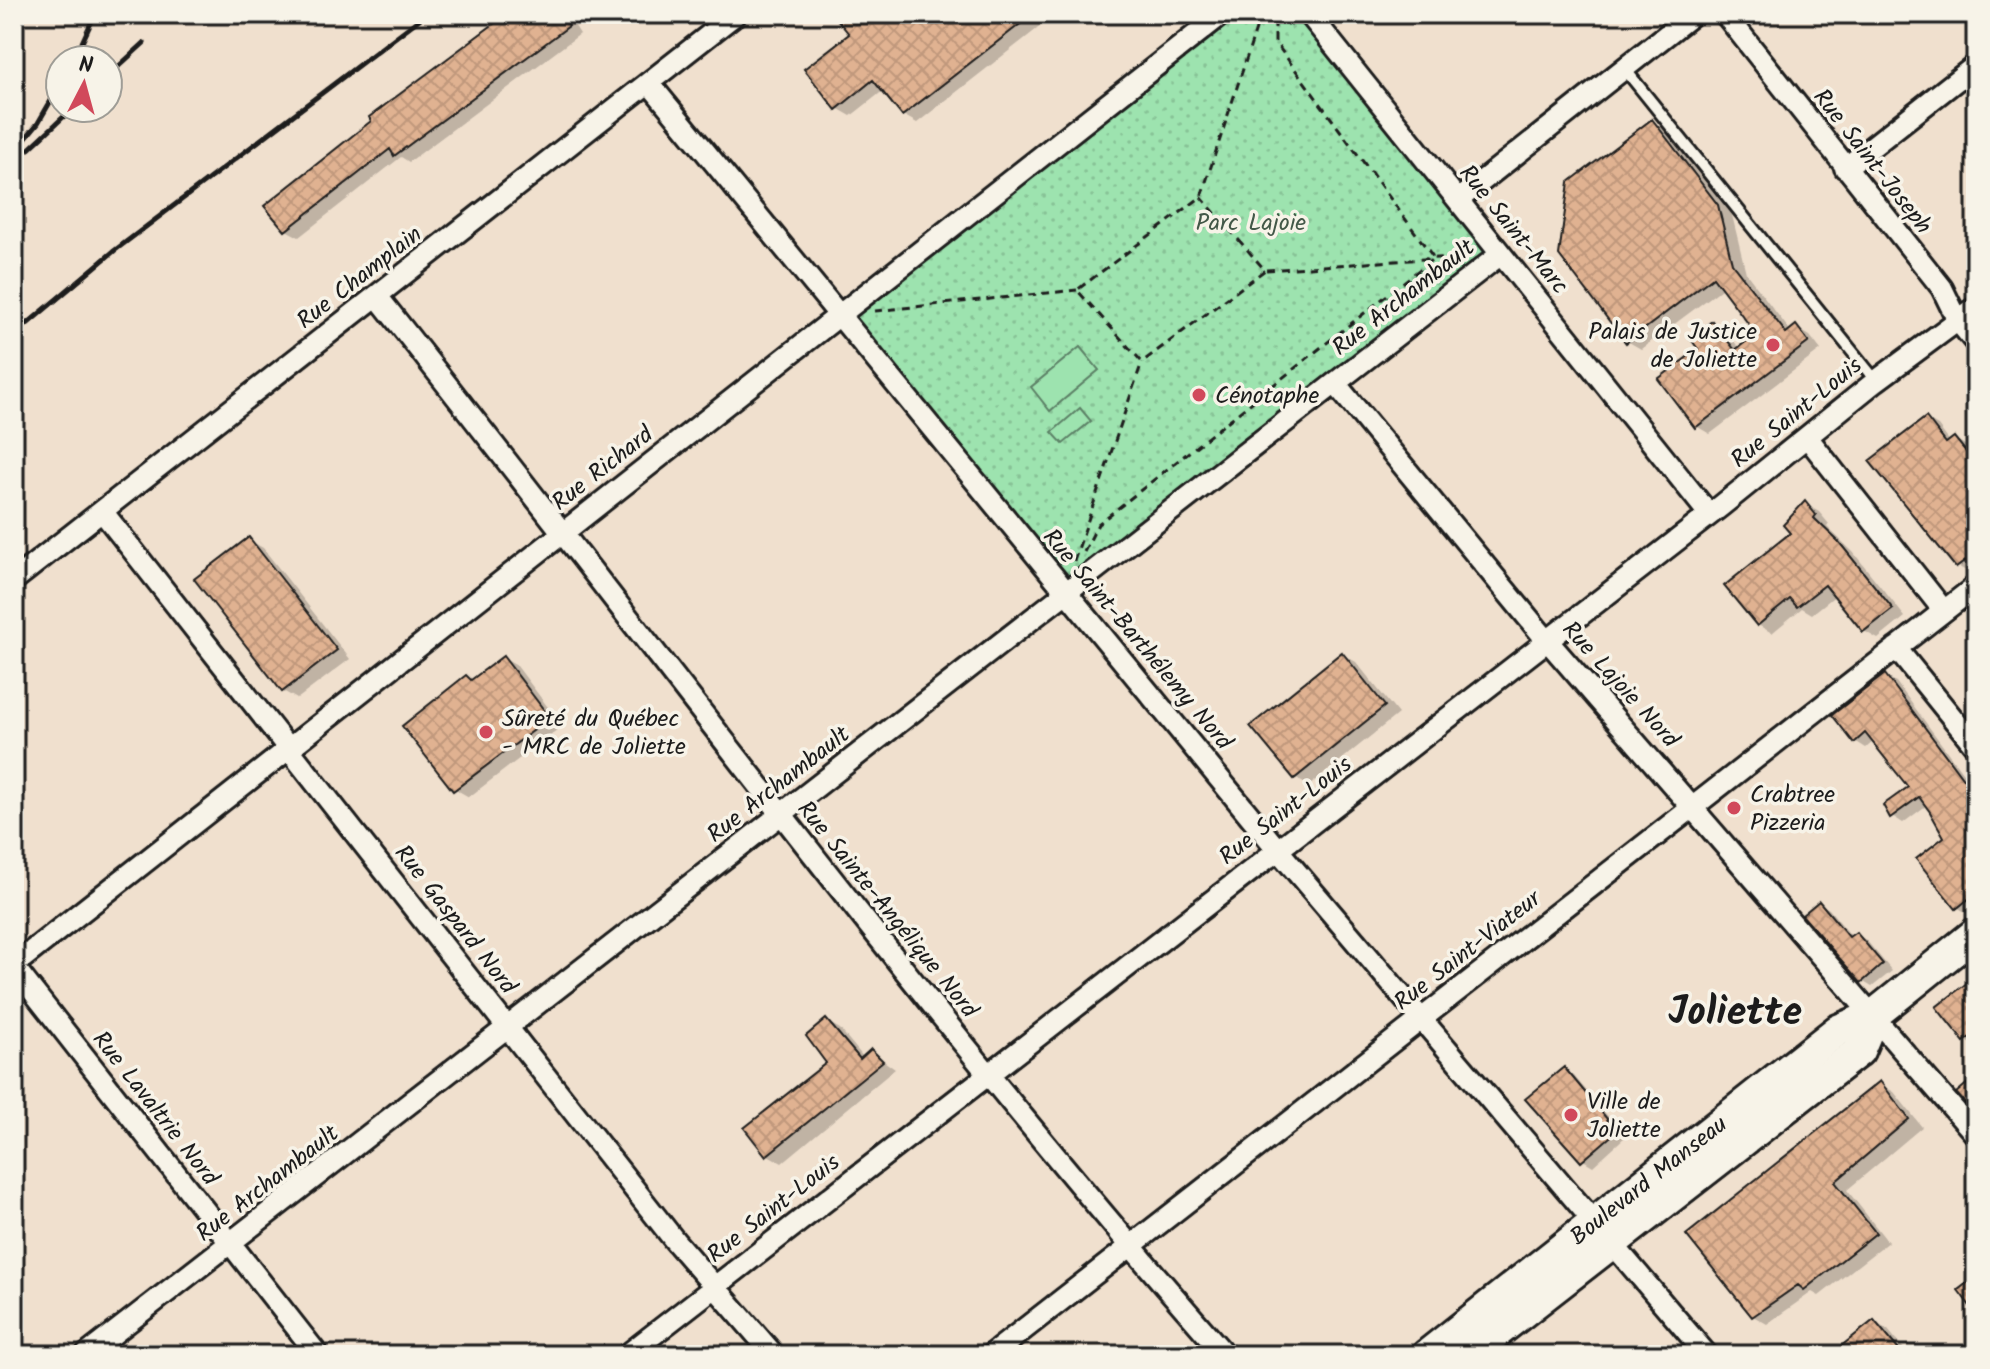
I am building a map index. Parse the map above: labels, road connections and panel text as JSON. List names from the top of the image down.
{
  "streets": {
    "main road": ["Boulevard Manseau"],
    "street": [
      "Rue Saint-Joseph",
      "Rue Saint-Marc",
      "Rue Champlain",
      "Rue Archambault",
      "Rue Saint-Louis",
      "Rue Richard",
      "Rue Saint-Barthélemy Nord",
      "Rue Lajoie Nord",
      "Rue Sainte-Angélique Nord",
      "Rue Gaspard Nord",
      "Rue Saint-Viateur",
      "Rue Lavaltrie Nord"
    ]
  },
  "crossings": [
    ["Rue Saint-Joseph", "Rue Saint-Louis"],
    ["Rue Saint-Marc", "Rue Archambault"],
    ["Rue Saint-Marc", "Rue Saint-Louis"],
    ["Rue Champlain", "Rue Saint-Barthélemy Nord"],
    ["Rue Champlain", "Rue Sainte-Angélique Nord"],
    ["Rue Champlain", "Rue Gaspard Nord"],
    ["Rue Archambault", "Rue Saint-Barthélemy Nord"],
    ["Rue Archambault", "Rue Lajoie Nord"],
    ["Rue Archambault", "Rue Sainte-Angélique Nord"],
    ["Rue Archambault", "Rue Gaspard Nord"],
    ["Rue Archambault", "Rue Lavaltrie Nord"],
    ["Rue Saint-Louis", "Rue Saint-Barthélemy Nord"],
    ["Rue Saint-Louis", "Rue Lajoie Nord"],
    ["Rue Saint-Louis", "Rue Sainte-Angélique Nord"],
    ["Rue Saint-Louis", "Rue Gaspard Nord"],
    ["Rue Richard", "Rue Saint-Barthélemy Nord"],
    ["Rue Richard", "Rue Sainte-Angélique Nord"],
    ["Rue Richard", "Rue Gaspard Nord"],
    ["Rue Richard", "Rue Lavaltrie Nord"],
    ["Rue Saint-Barthélemy Nord", "Rue Saint-Viateur"],
    ["Rue Saint-Barthélemy Nord", "Boulevard Manseau"],
    ["Rue Lajoie Nord", "Rue Saint-Viateur"],
    ["Rue Lajoie Nord", "Boulevard Manseau"],
    ["Rue Sainte-Angélique Nord", "Rue Saint-Viateur"]
  ],
  "districts": ["Joliette"],
  "parks": ["Parc Lajoie"],
  "places": [
    "Palais de Justice de Joliette",
    "Cénotaphe",
    "Sûreté du Québec - MRC de Joliette",
    "Crabtree Pizzeria",
    "Ville de Joliette"
  ],
  "north": "top"
}
